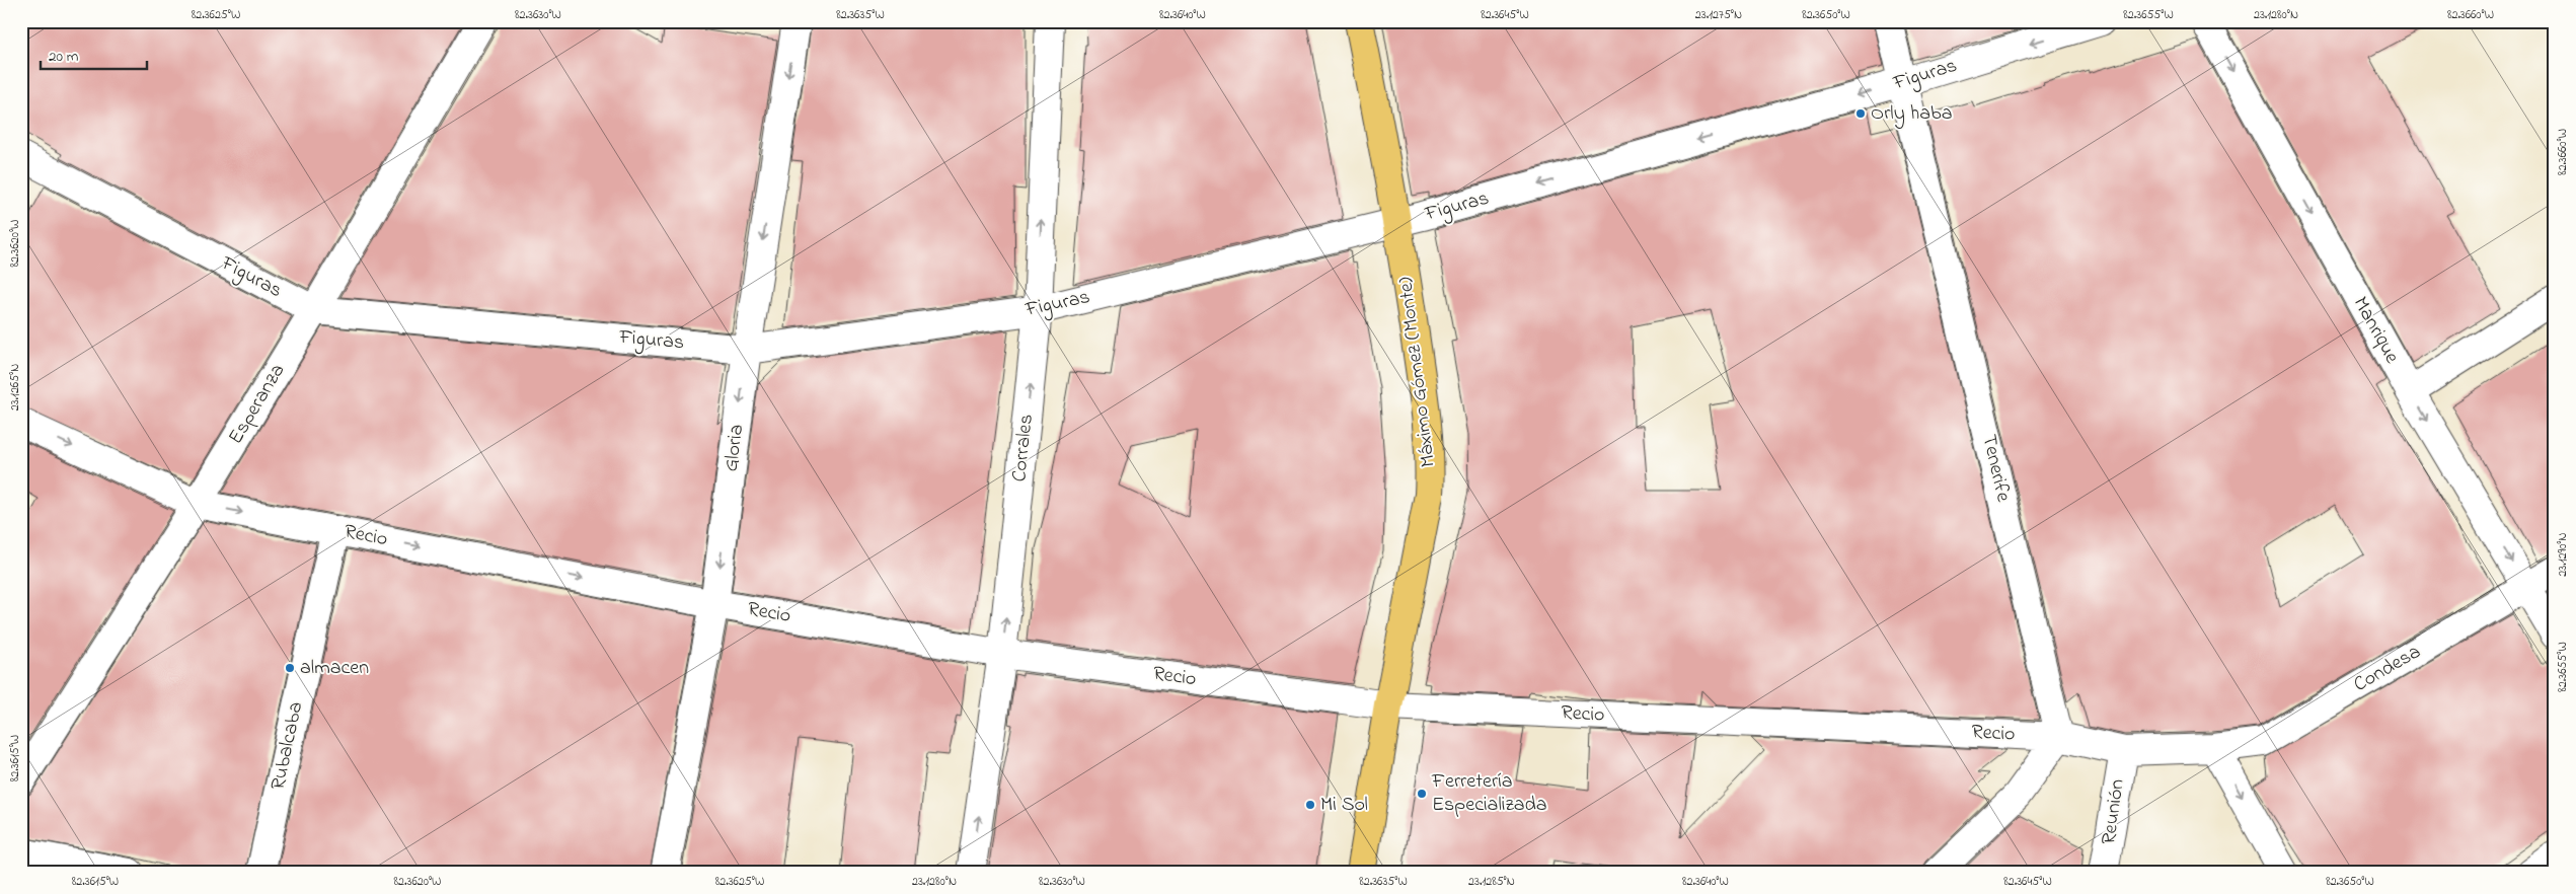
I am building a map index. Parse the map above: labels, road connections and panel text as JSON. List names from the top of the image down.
{
  "streets": {
    "main road": ["Máximo Gómez (Monte)"],
    "street": [
      "Figuras",
      "Manrique",
      "Esperanza",
      "Gloria",
      "Corrales",
      "Tenerife",
      "Recio",
      "Condesa",
      "Rubalcaba",
      "Reunión"
    ]
  },
  "crossings": [
    ["Figuras", "Máximo Gómez (Monte)"],
    ["Figuras", "Esperanza"],
    ["Figuras", "Gloria"],
    ["Figuras", "Corrales"],
    ["Figuras", "Tenerife"],
    ["Manrique", "Condesa"],
    ["Máximo Gómez (Monte)", "Recio"],
    ["Esperanza", "Recio"],
    ["Gloria", "Recio"],
    ["Corrales", "Recio"],
    ["Tenerife", "Recio"],
    ["Recio", "Condesa"],
    ["Recio", "Rubalcaba"],
    ["Recio", "Reunión"]
  ],
  "one_way": ["Manrique", "Gloria", "Corrales"],
  "places": [
    "Orly haba",
    "almacen",
    "Ferretería Especializada",
    "Mi Sol"
  ],
  "scale_bar": "20 m",
  "coordinates": [
    "82.3625°W",
    "82.3630°W",
    "82.3635°W",
    "82.3640°W",
    "82.3645°W",
    "23.1275°N",
    "82.3650°W",
    "82.3655°W",
    "23.1280°N",
    "82.3660°W",
    "82.3620°W",
    "23.1265°N",
    "23.1290°N",
    "82.3615°W",
    "23.1285°N"
  ]
}
